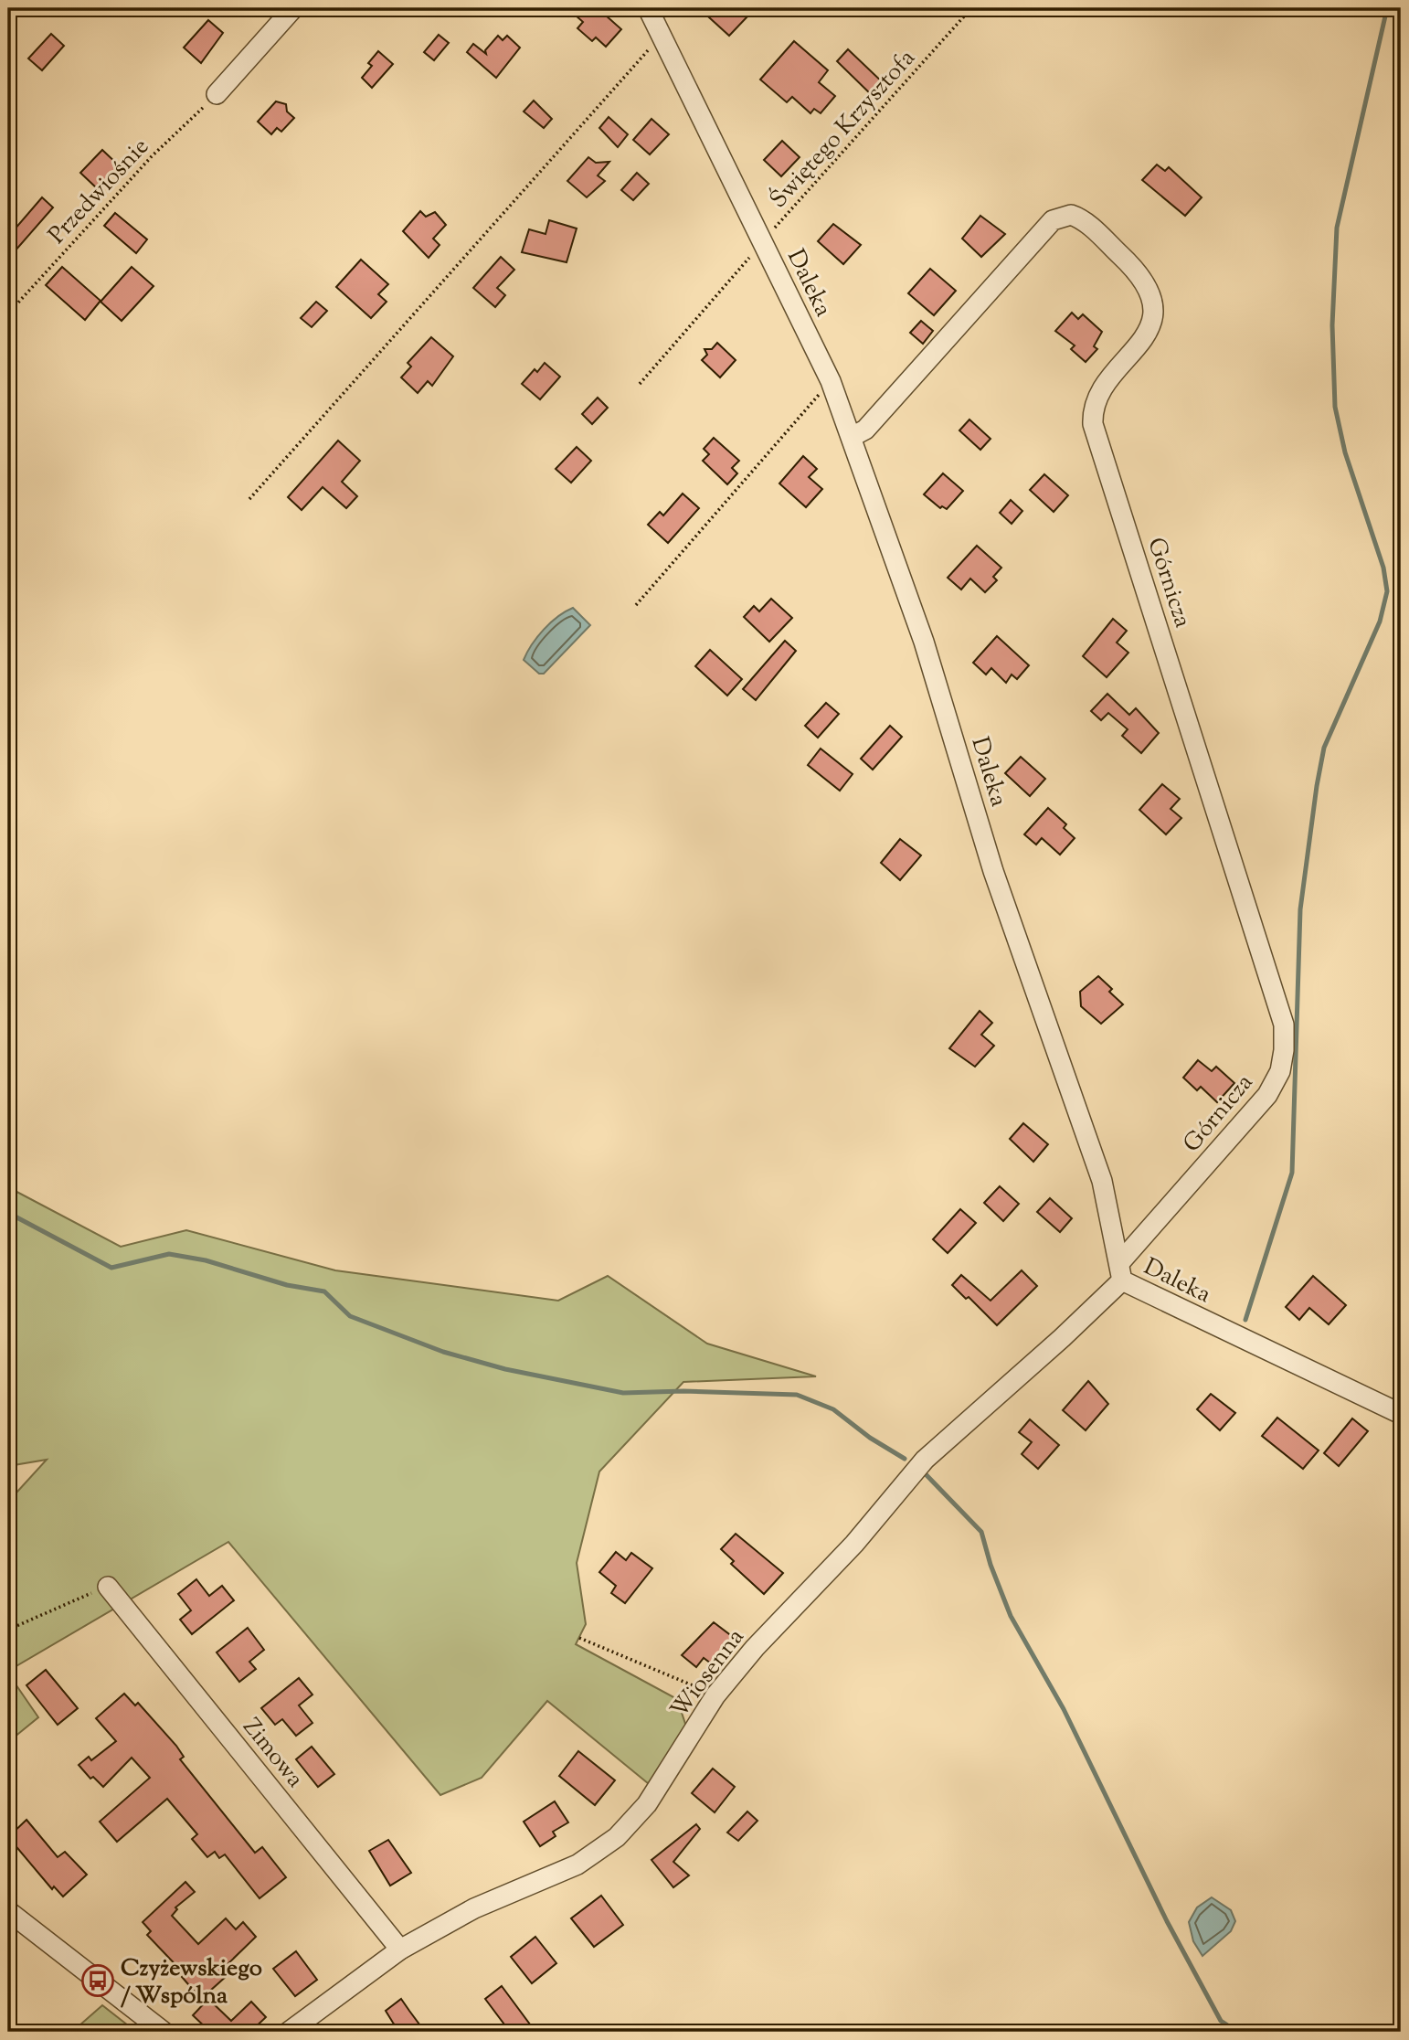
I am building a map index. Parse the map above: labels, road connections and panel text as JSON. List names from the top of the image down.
{
  "streets": {
    "street": [
      "Daleka",
      "Górnicza",
      "Wiosenna",
      "Zimowa"
    ],
    "path": ["Świętego Krzysztofa", "Przedwiośnie"]
  },
  "crossings": [
    ["Świętego Krzysztofa", "Daleka"],
    ["Daleka", "Górnicza"],
    ["Daleka", "Wiosenna"],
    ["Górnicza", "Wiosenna"],
    ["Wiosenna", "Zimowa"]
  ],
  "places": {
    "bus stop": ["Czyżewskiego / Wspólna"]
  }
}
